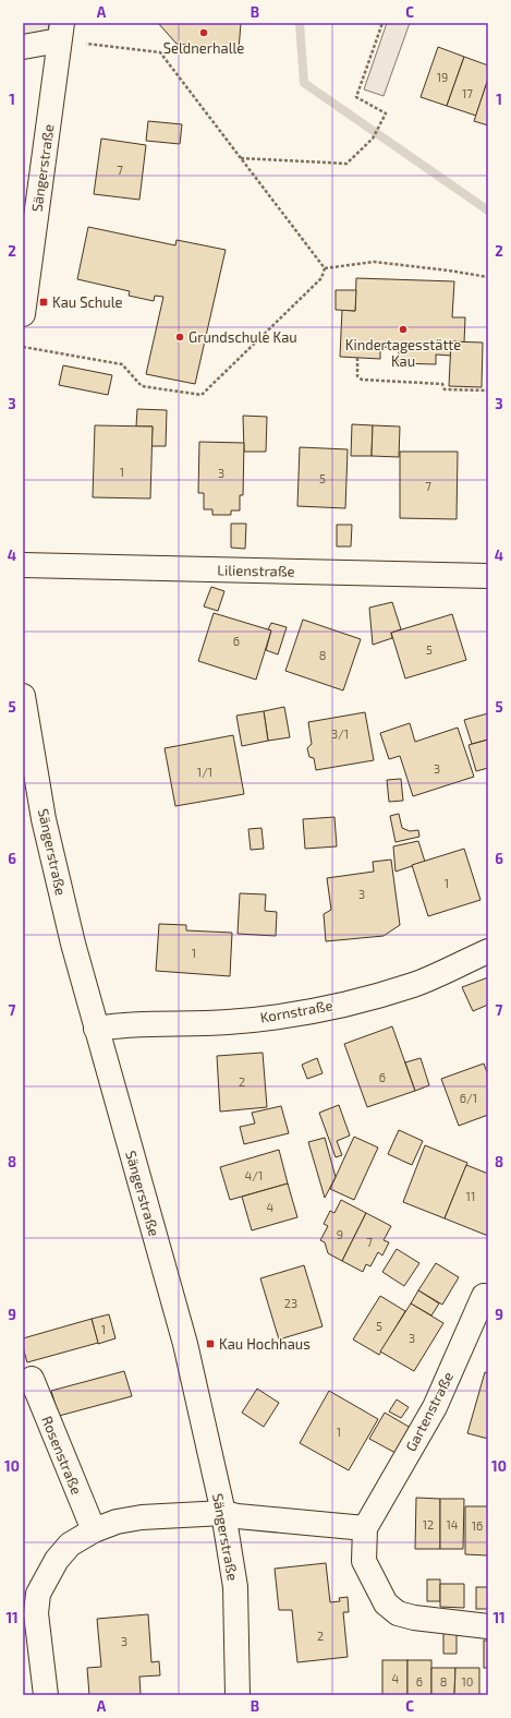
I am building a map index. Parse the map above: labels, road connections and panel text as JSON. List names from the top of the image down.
{
  "streets": {
    "street": [
      "Sängerstraße",
      "Lilienstraße",
      "Kornstraße",
      "Gartenstraße",
      "Rosenstraße"
    ]
  },
  "crossings": [
    ["Sängerstraße", "Kornstraße"]
  ],
  "places": {
    "other": ["Seldnerhalle", "Kindertagesstätte Kau", "Grundschule Kau"],
    "transit": ["Kau Schule", "Kau Hochhaus"]
  },
  "house_numbers": [
    "19",
    "17",
    "7",
    "1",
    "3",
    "5",
    "7",
    "6",
    "5",
    "8",
    "3/1",
    "3",
    "1/1",
    "1",
    "3",
    "1",
    "6",
    "2",
    "6/1",
    "4/1",
    "11",
    "4",
    "9",
    "7",
    "23",
    "5",
    "1",
    "3",
    "1",
    "12",
    "14",
    "16",
    "2",
    "3",
    "4",
    "6",
    "8",
    "10"
  ],
  "grid": {
    "columns": ["A", "B", "C"],
    "rows": [
      "1",
      "2",
      "3",
      "4",
      "5",
      "6",
      "7",
      "8",
      "9",
      "10",
      "11"
    ]
  }
}
